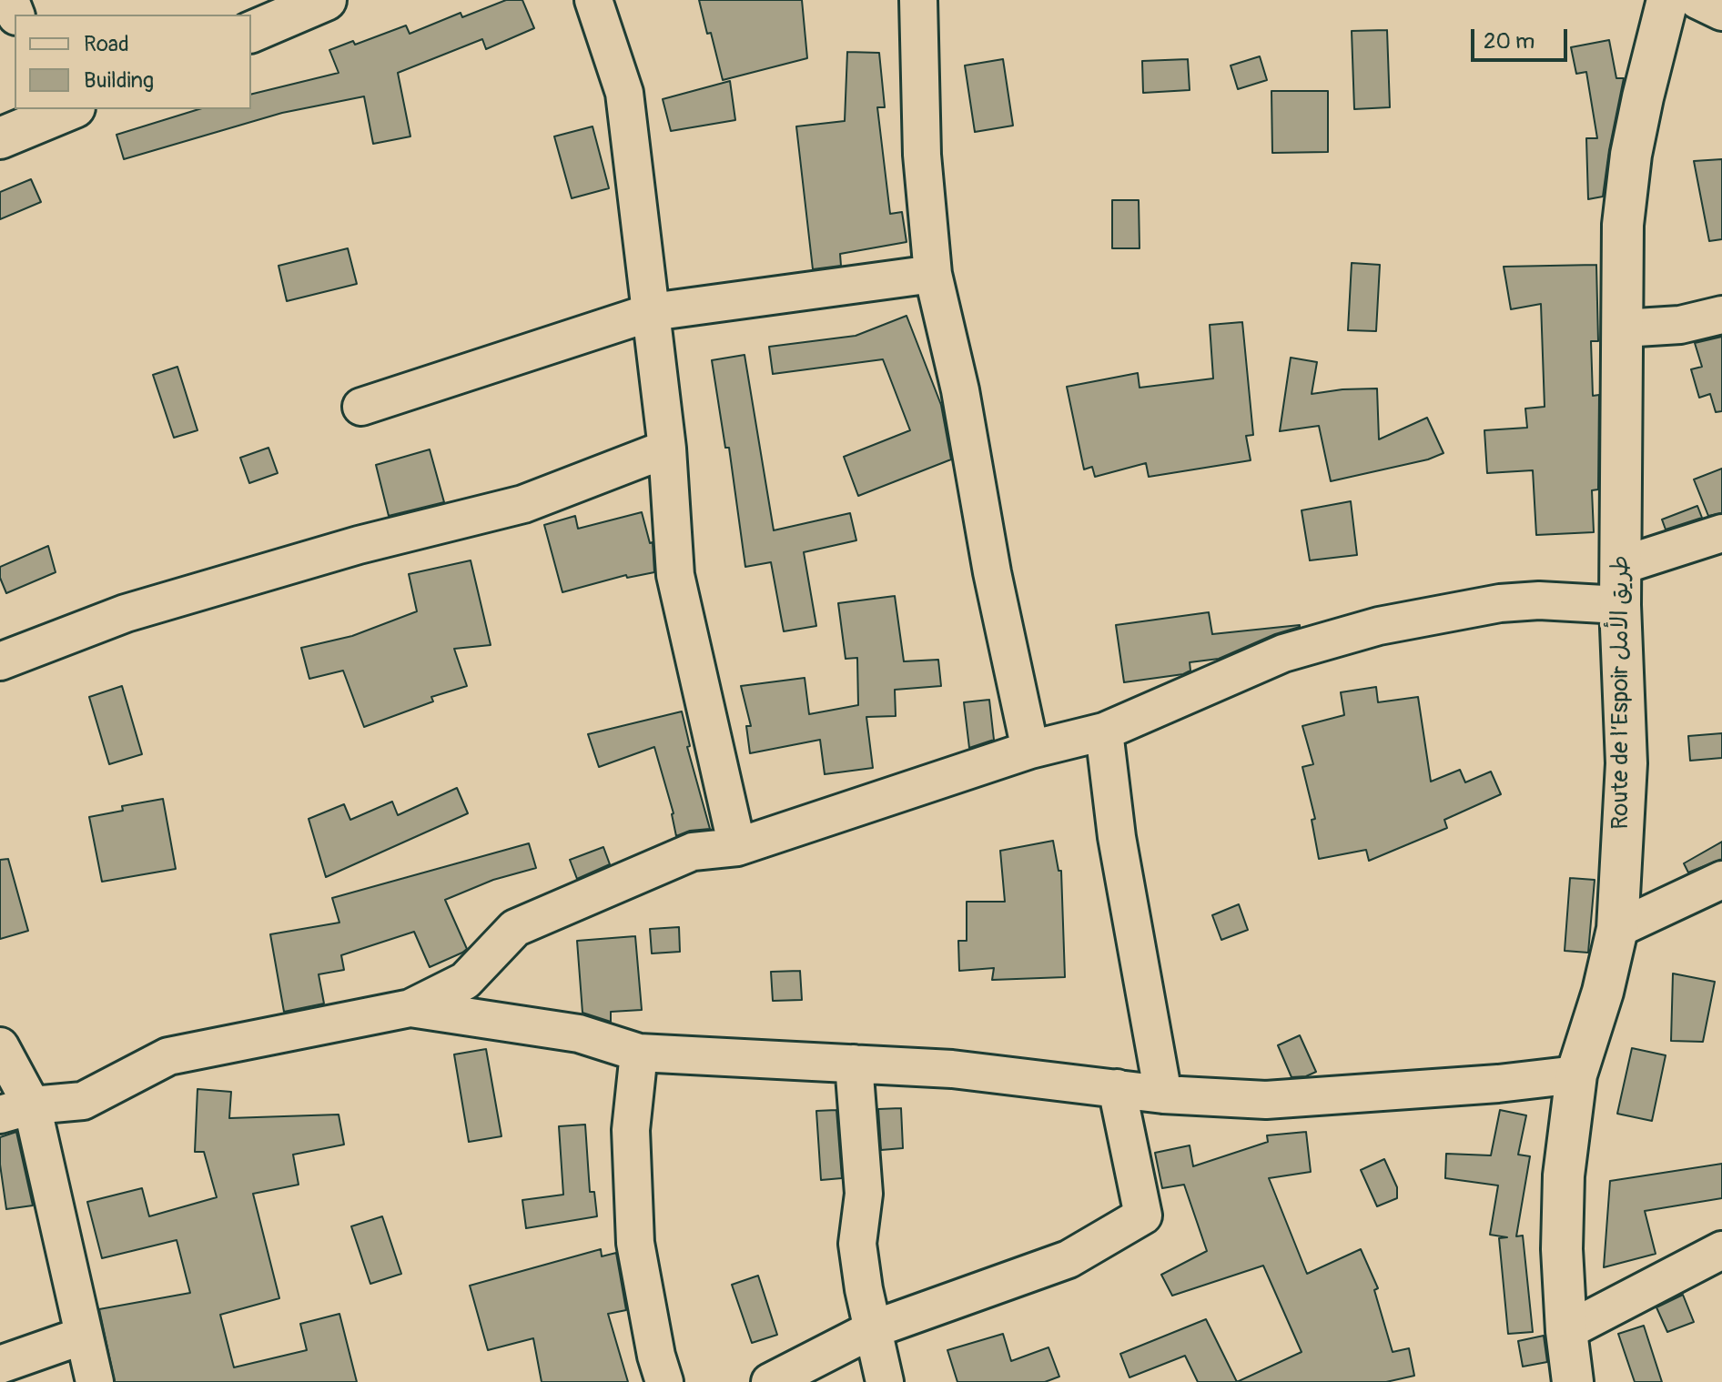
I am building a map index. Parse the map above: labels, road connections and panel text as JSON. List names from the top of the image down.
{
  "streets": {
    "main road": ["Route de l’Espoir طريق الأمل"]
  },
  "legend": ["Road", "Building"],
  "scale_bar": "20 m"
}
